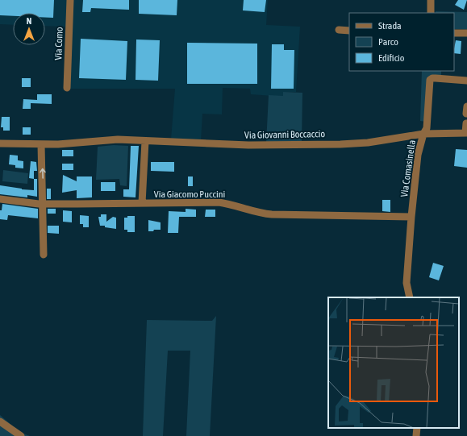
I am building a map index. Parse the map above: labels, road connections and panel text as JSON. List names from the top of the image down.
{
  "streets": {
    "street": [
      "Via Como",
      "Via Giovanni Boccaccio",
      "Via Comasinella",
      "Via Giacomo Puccini"
    ]
  },
  "crossings": [
    ["Via Giovanni Boccaccio", "Via Comasinella"],
    ["Via Comasinella", "Via Giacomo Puccini"]
  ],
  "legend": ["Strada", "Parco", "Edificio"],
  "north": "top"
}
